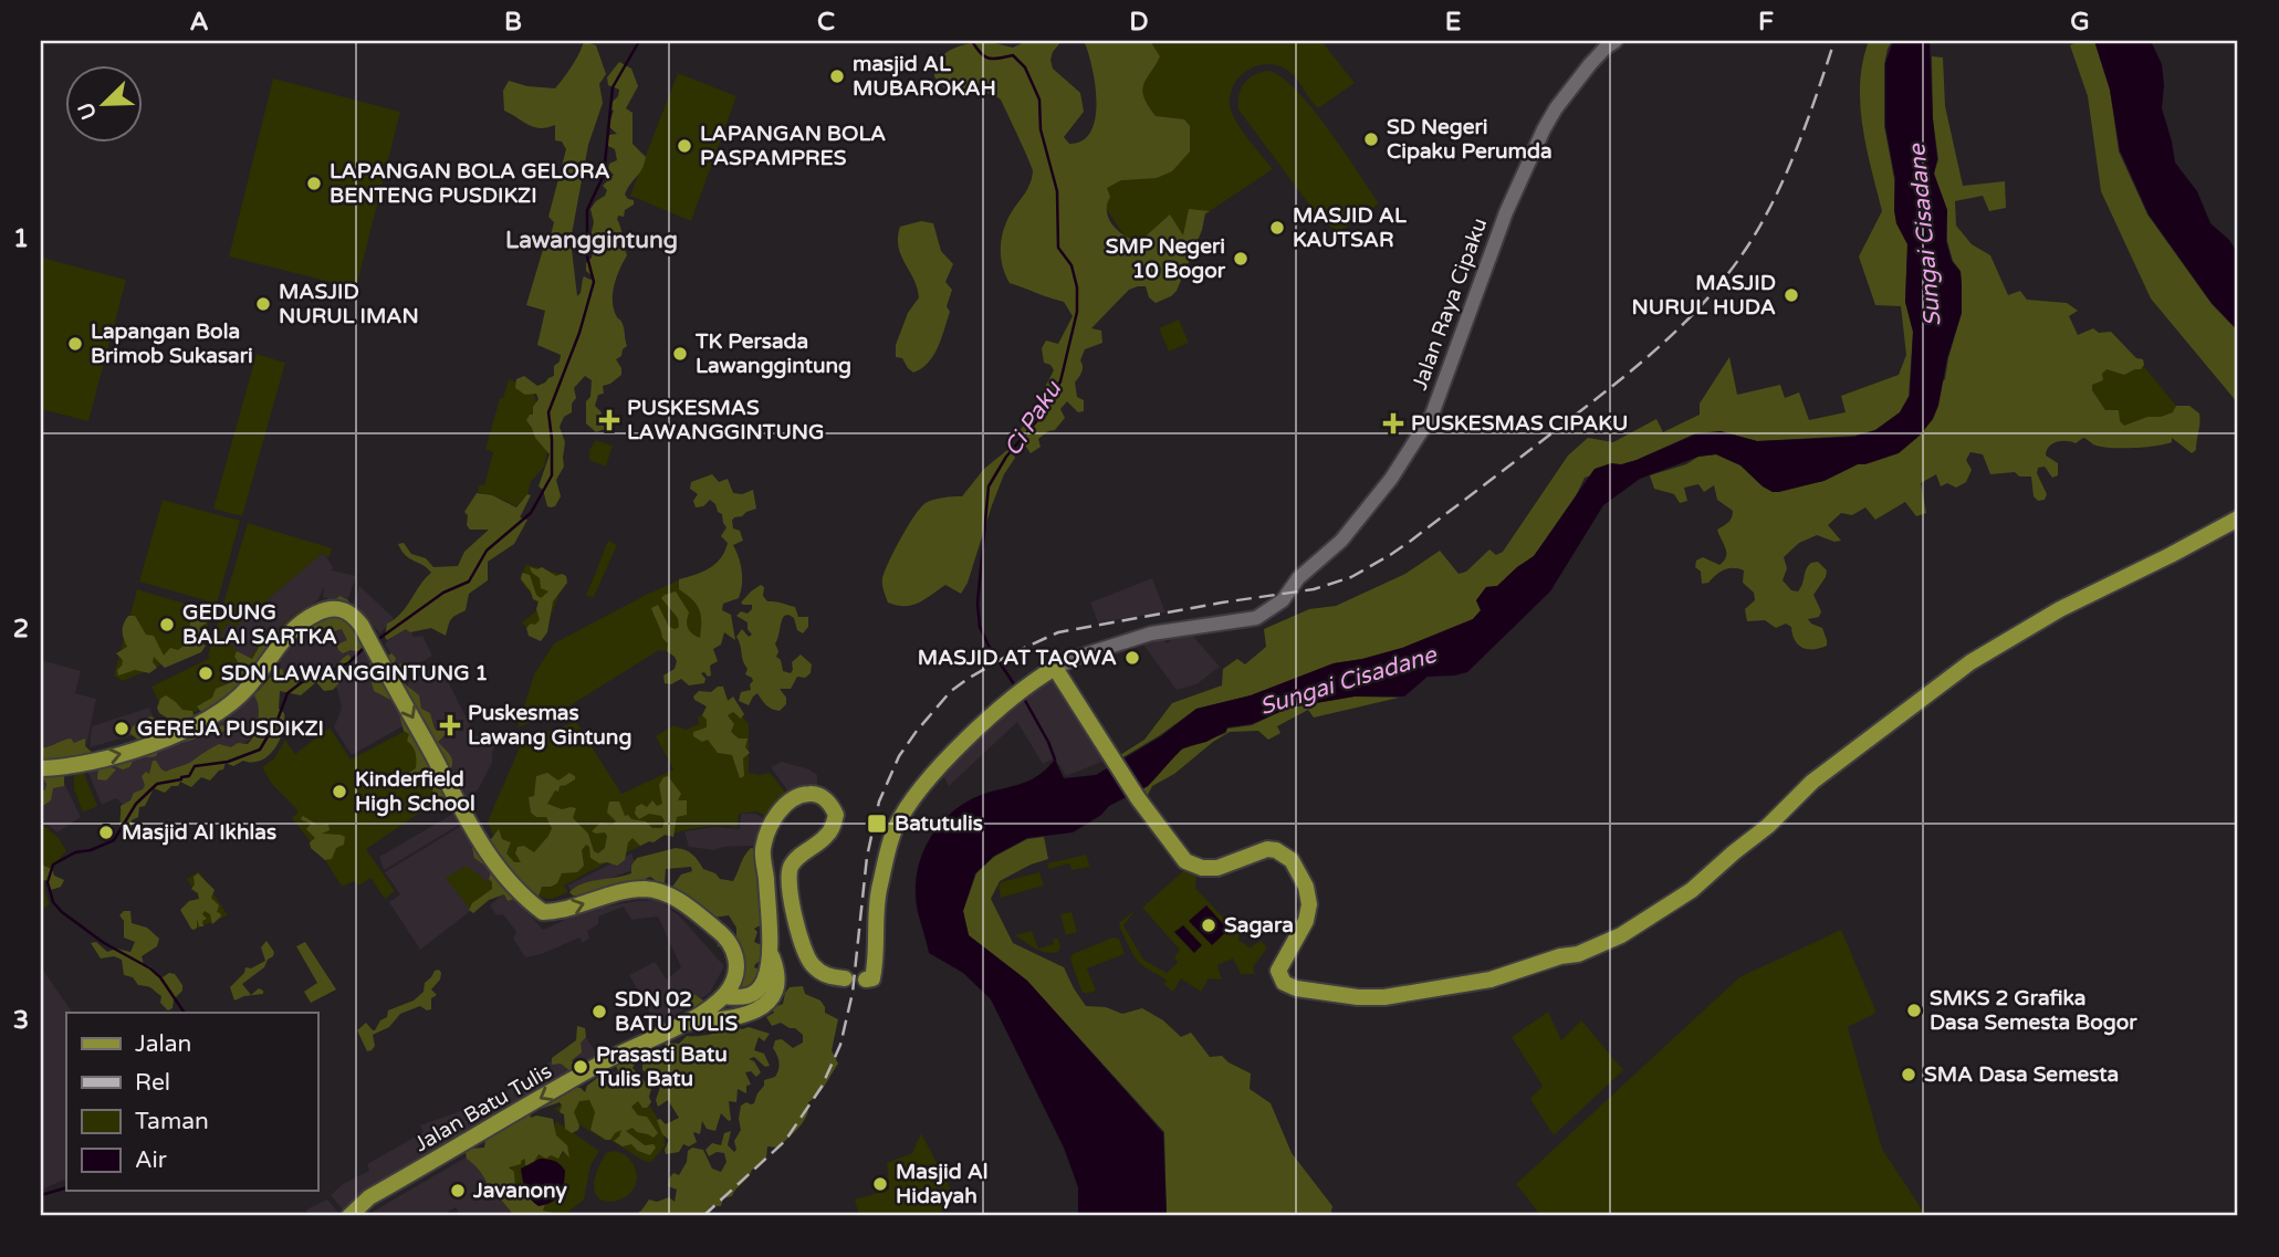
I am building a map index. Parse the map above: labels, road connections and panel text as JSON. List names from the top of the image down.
{
  "streets": {
    "main road": ["Jalan Batu Tulis"],
    "street": ["Jalan Raya Cipaku"]
  },
  "one_way": ["Jalan Batu Tulis"],
  "districts": ["Lawanggintung"],
  "water": ["Sungai Cisadane", "Ci Paku"],
  "places": {
    "other": [
      "masjid AL MUBAROKAH",
      "SD Negeri Cipaku Perumda",
      "LAPANGAN BOLA PASPAMPRES",
      "LAPANGAN BOLA GELORA BENTENG PUSDIKZI",
      "MASJID AL KAUTSAR",
      "SMP Negeri 10 Bogor",
      "MASJID NURUL HUDA",
      "MASJID NURUL IMAN",
      "Lapangan Bola Brimob Sukasari",
      "TK Persada Lawanggintung",
      "GEDUNG BALAI SARTKA",
      "MASJID AT TAQWA",
      "SDN LAWANGGINTUNG 1",
      "GEREJA PUSDIKZI",
      "Kinderfield High School",
      "Masjid Al Ikhlas",
      "Sagara",
      "SMKS 2 Grafika Dasa Semesta Bogor",
      "SDN 02 BATU TULIS",
      "Prasasti Batu Tulis Batu",
      "SMA Dasa Semesta",
      "Masjid Al Hidayah",
      "Javanony"
    ],
    "health": ["PUSKESMAS LAWANGGINTUNG", "PUSKESMAS CIPAKU", "Puskesmas Lawang Gintung"],
    "transit": ["Batutulis"]
  },
  "legend": [
    "Jalan",
    "Rel",
    "Taman",
    "Air"
  ],
  "north": "bottom left",
  "grid": {
    "columns": [
      "A",
      "B",
      "C",
      "D",
      "E",
      "F",
      "G"
    ],
    "rows": ["1", "2", "3"]
  }
}
